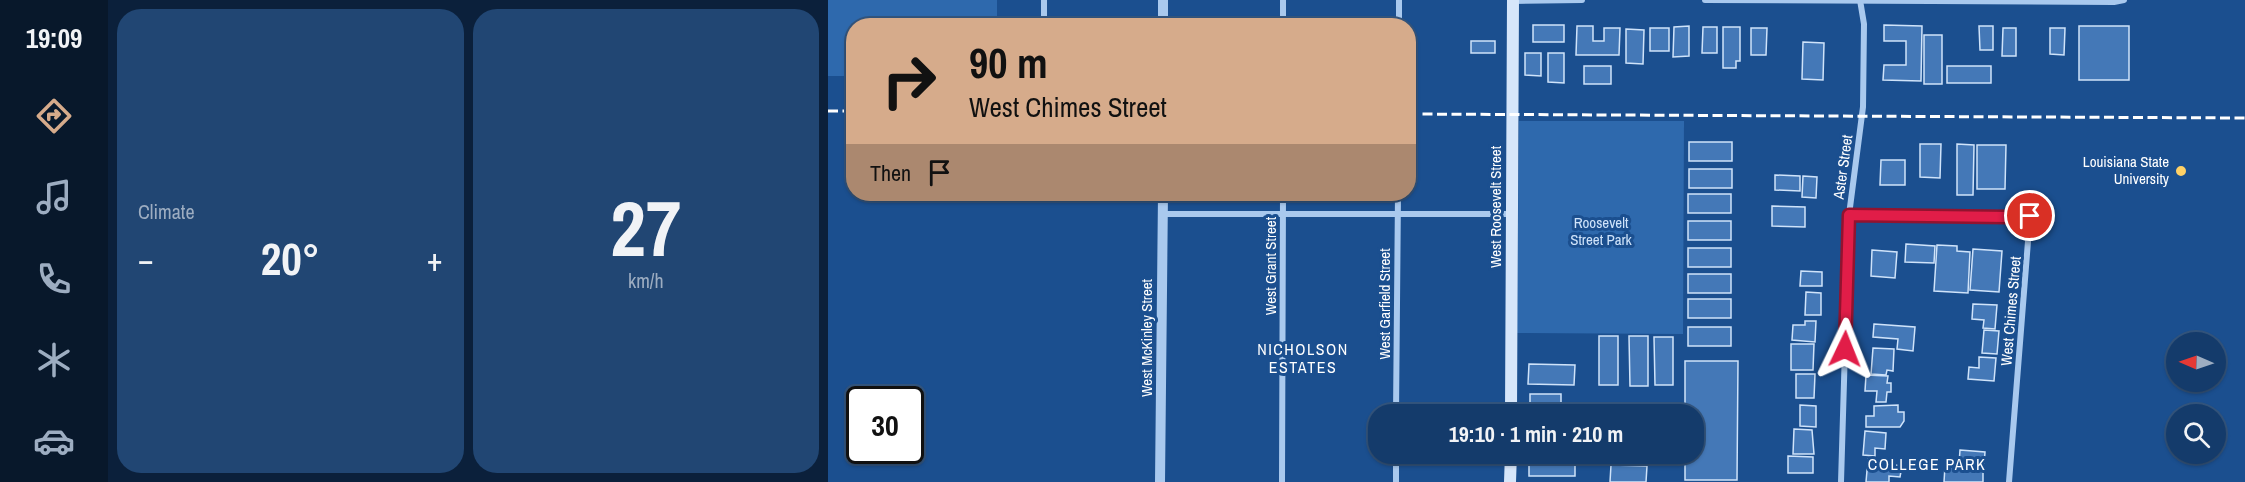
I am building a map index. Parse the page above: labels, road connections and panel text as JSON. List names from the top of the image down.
{
  "streets": {
    "main road": ["West Roosevelt Street"],
    "street": [
      "Aster Street",
      "West Grant Street",
      "West Garfield Street",
      "West Chimes Street",
      "West McKinley Street"
    ]
  },
  "crossings": [
    ["Aster Street", "West Chimes Street"]
  ],
  "districts": ["NICHOLSON ESTATES", "COLLEGE PARK"],
  "parks": ["Roosevelt Street Park"],
  "places": ["Louisiana State University"],
  "north": "left",
  "page": {
    "tabs": "19:09",
    "tile": [
      "Climate",
      ["27", "km/h"]
    ],
    "turn": ["90 m", "West Chimes Street"],
    "then": "Then",
    "heat": ["−", "20°", "+"],
    "limit": "30",
    "trip": "19:10 · 1 min · 210 m"
  }
}
